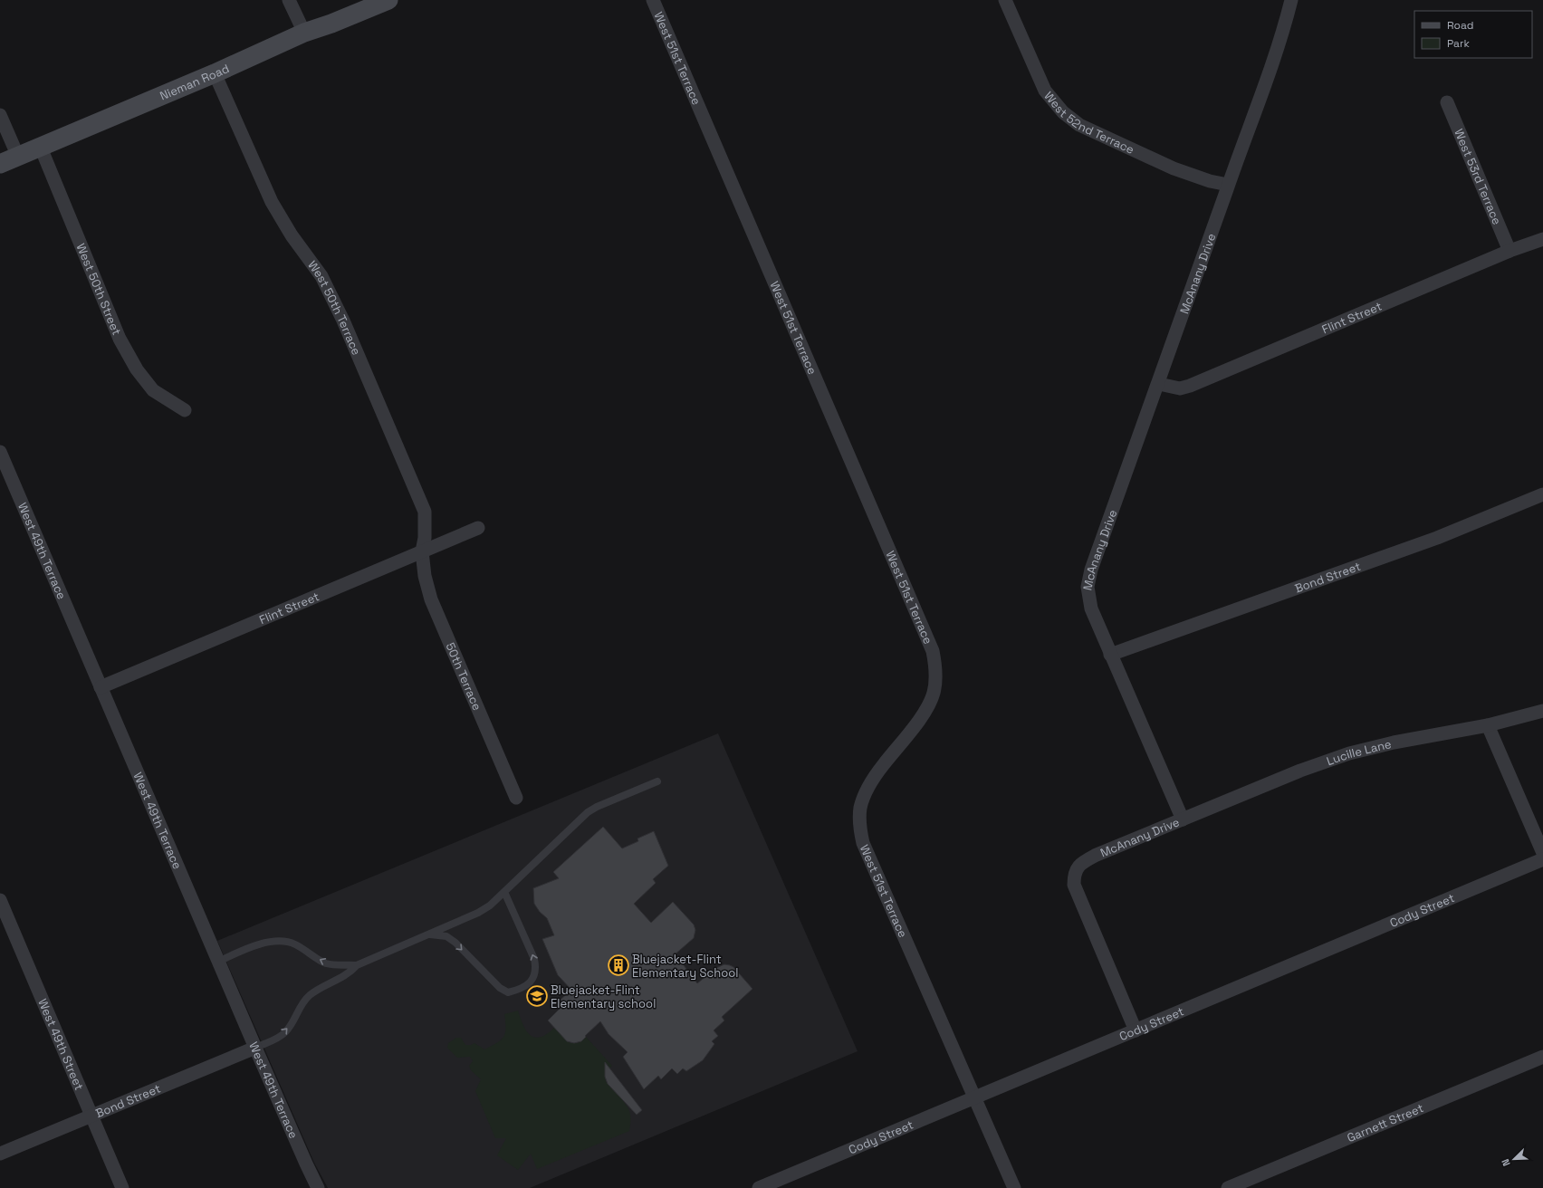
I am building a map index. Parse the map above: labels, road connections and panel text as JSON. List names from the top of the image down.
{
  "streets": {
    "main road": ["Nieman Road"],
    "street": [
      "West 51st Terrace",
      "West 52nd Terrace",
      "West 53rd Terrace",
      "McAnany Drive",
      "West 50th Street",
      "West 50th Terrace",
      "Flint Street",
      "West 49th Terrace",
      "Bond Street",
      "50th Terrace",
      "Lucille Lane",
      "Cody Street",
      "West 49th Street",
      "Garnett Street"
    ]
  },
  "crossings": [
    ["West 51st Terrace", "Cody Street"],
    ["Nieman Road", "West 50th Street"],
    ["Nieman Road", "West 50th Terrace"],
    ["West 52nd Terrace", "McAnany Drive"],
    ["West 53rd Terrace", "Flint Street"],
    ["McAnany Drive", "Flint Street"],
    ["McAnany Drive", "Bond Street"],
    ["McAnany Drive", "Lucille Lane"],
    ["McAnany Drive", "Cody Street"],
    ["West 50th Terrace", "Flint Street"],
    ["West 50th Terrace", "50th Terrace"],
    ["Flint Street", "West 49th Terrace"],
    ["Flint Street", "50th Terrace"],
    ["West 49th Terrace", "Bond Street"],
    ["Bond Street", "West 49th Street"]
  ],
  "places": {
    "building": ["Bluejacket-Flint Elementary School"],
    "school or university": ["Bluejacket-Flint Elementary school"]
  },
  "legend": ["Road", "Park"],
  "north": "bottom left"
}
